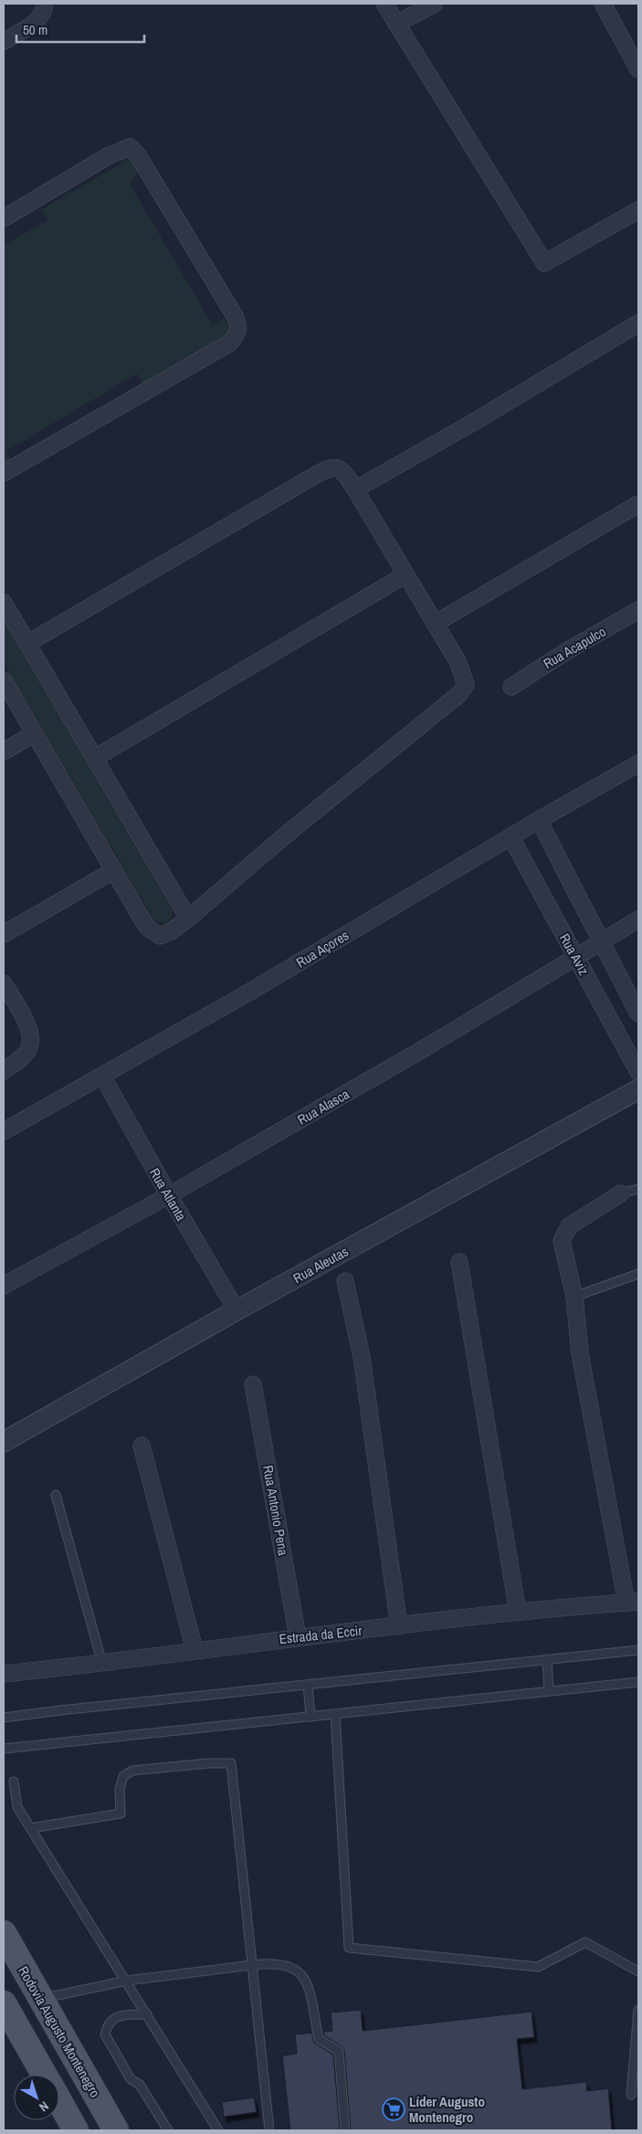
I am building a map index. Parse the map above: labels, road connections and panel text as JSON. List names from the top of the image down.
{
  "streets": {
    "main road": ["Rodovia Augusto Montenegro"],
    "street": [
      "Rua Acapulco",
      "Rua Açores",
      "Rua Aviz",
      "Rua Alasca",
      "Rua Atlanta",
      "Rua Aleutas",
      "Rua Antonio Pena",
      "Estrada da Eccir"
    ]
  },
  "crossings": [
    ["Rua Açores", "Rua Aviz"],
    ["Rua Açores", "Rua Atlanta"],
    ["Rua Aviz", "Rua Alasca"],
    ["Rua Alasca", "Rua Atlanta"],
    ["Rua Atlanta", "Rua Aleutas"],
    ["Rua Antonio Pena", "Estrada da Eccir"]
  ],
  "places": {
    "supermarket": ["Líder Augusto Montenegro"]
  },
  "scale_bar": "50 m",
  "north": "bottom right"
}
